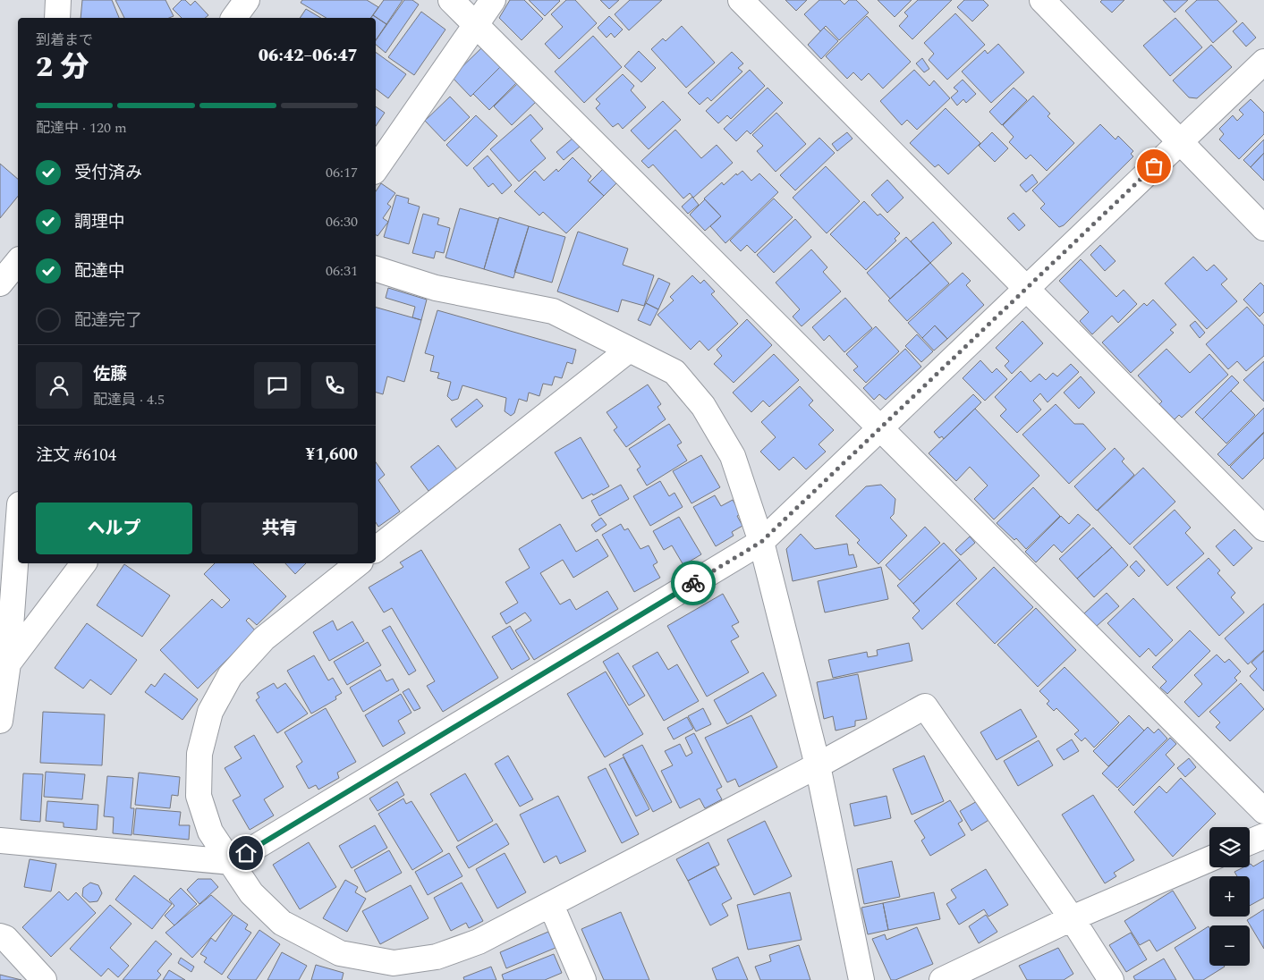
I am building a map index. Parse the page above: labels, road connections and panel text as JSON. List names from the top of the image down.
{
  "page": {
    "heading": ["2 分", "到着まで", "06:42–06:47"],
    "panel": [
      "佐藤",
      "配達員 · 4.5",
      "注文 #6104",
      "¥1,600"
    ],
    "bar": "配達中 · 120 m",
    "list": [
      ["受付済み", "06:17"],
      ["調理中", "06:30"],
      ["配達中", "06:31"],
      "配達完了"
    ],
    "buttons": ["ヘルプ", "共有"],
    "map_buttons": ["+", "−"]
  }
}
